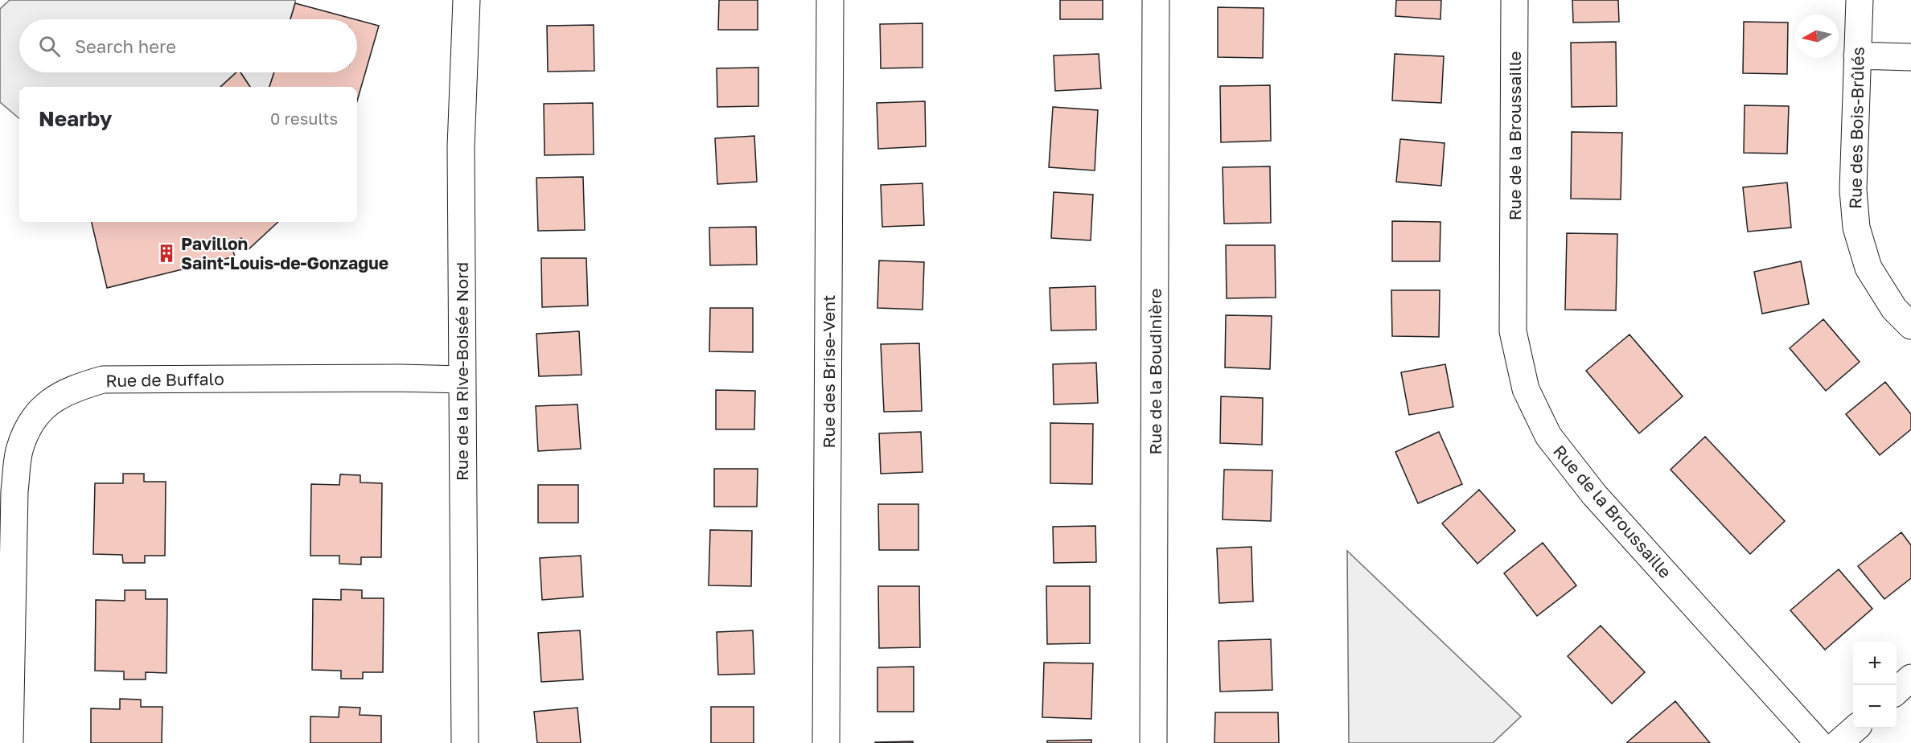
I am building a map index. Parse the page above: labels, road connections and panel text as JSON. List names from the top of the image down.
{
  "streets": {
    "street": [
      "Rue des Bois-Brûlés",
      "Rue de la Broussaille",
      "Rue de la Rive-Boisée Nord",
      "Rue des Brise-Vent",
      "Rue de la Boudinière",
      "Rue de Buffalo"
    ]
  },
  "crossings": [
    ["Rue de la Rive-Boisée Nord", "Rue de Buffalo"]
  ],
  "places": {
    "building": ["Pavillon Saint-Louis-de-Gonzague"]
  },
  "north": "left",
  "page": {
    "search": "Search here",
    "heading": ["Nearby", "0 results"],
    "map_buttons": ["+", "−"]
  }
}
